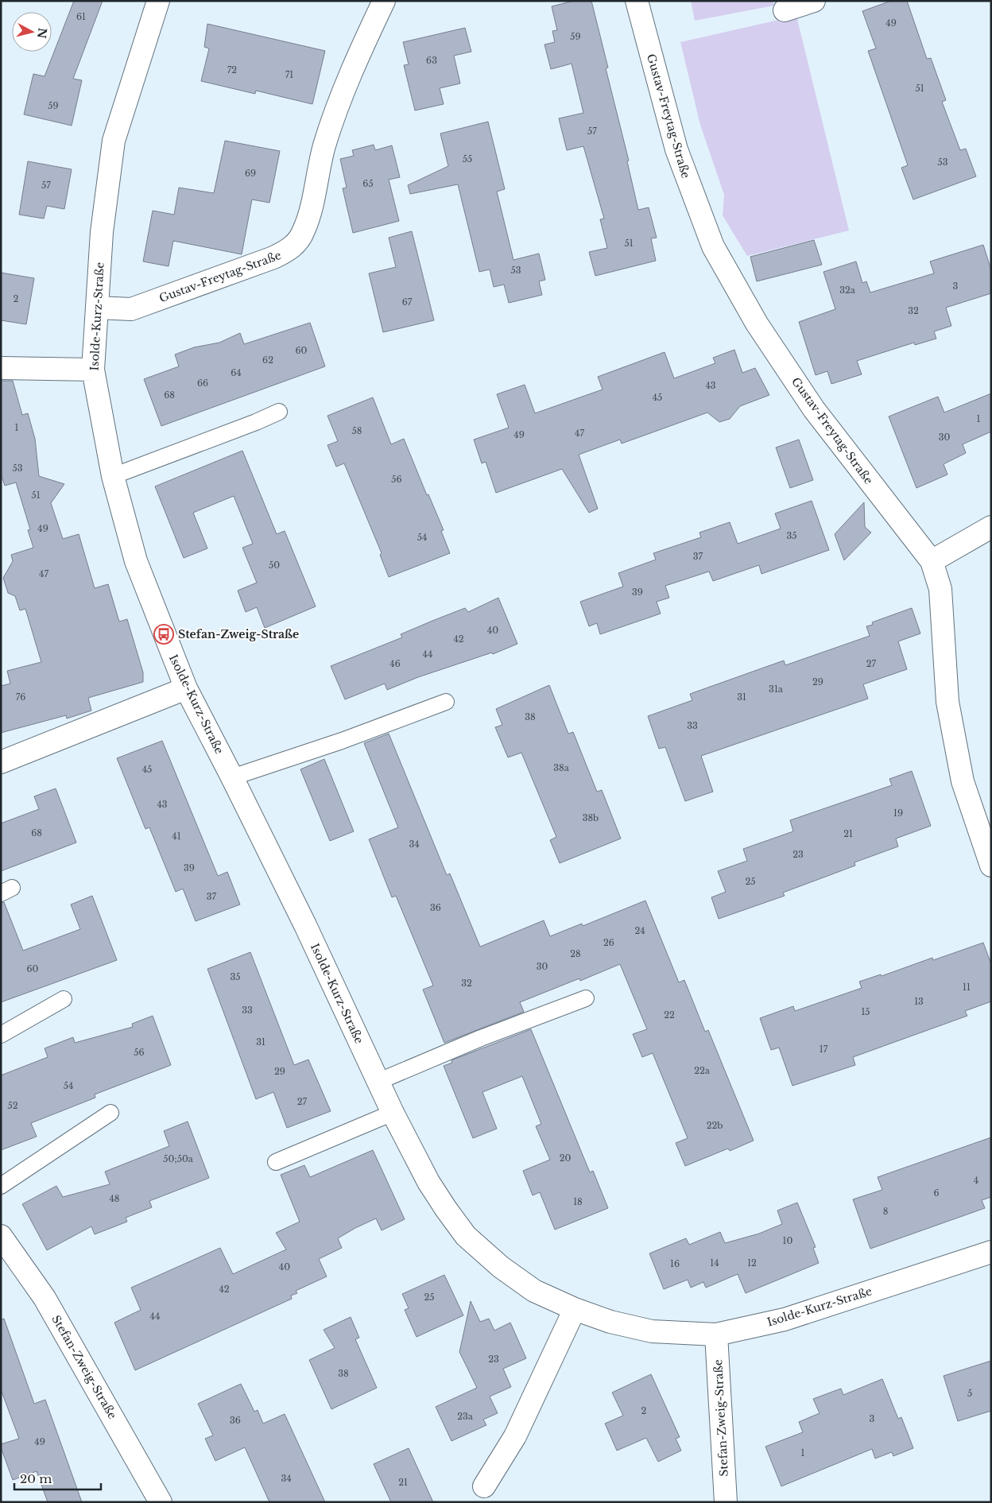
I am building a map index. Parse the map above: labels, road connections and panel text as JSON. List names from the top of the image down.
{
  "streets": {
    "street": ["Gustav-Freytag-Straße", "Isolde-Kurz-Straße", "Stefan-Zweig-Straße"]
  },
  "crossings": [
    ["Gustav-Freytag-Straße", "Isolde-Kurz-Straße"],
    ["Isolde-Kurz-Straße", "Stefan-Zweig-Straße"]
  ],
  "places": {
    "bus stop": ["Stefan-Zweig-Straße"]
  },
  "house_numbers": [
    "61",
    "49",
    "59",
    "63",
    "72",
    "71",
    "51",
    "59",
    "57",
    "55",
    "53",
    "69",
    "65",
    "57",
    "51",
    "53",
    "3",
    "32a",
    "2",
    "67",
    "32",
    "60",
    "62",
    "64",
    "66",
    "43",
    "68",
    "45",
    "1",
    "1",
    "58",
    "47",
    "49",
    "30",
    "53",
    "56",
    "51",
    "49",
    "35",
    "54",
    "37",
    "50",
    "47",
    "39",
    "40",
    "42",
    "44",
    "46",
    "27",
    "29",
    "31a",
    "76",
    "31",
    "38",
    "33",
    "38a",
    "45",
    "43",
    "19",
    "38b",
    "68",
    "21",
    "41",
    "34",
    "23",
    "39",
    "25",
    "37",
    "36",
    "24",
    "26",
    "28",
    "30",
    "60",
    "35",
    "32",
    "11",
    "13",
    "33",
    "15",
    "22",
    "31",
    "17",
    "56",
    "22a",
    "29",
    "54",
    "27",
    "52",
    "22b",
    "20",
    "50;50a",
    "4",
    "6",
    "48",
    "18",
    "8",
    "10",
    "14",
    "12",
    "16",
    "40",
    "42",
    "25",
    "44",
    "23",
    "38",
    "5",
    "2",
    "23a",
    "3",
    "36",
    "49",
    "1",
    "34",
    "21"
  ],
  "scale_bar": "20 m",
  "north": "right"
}
